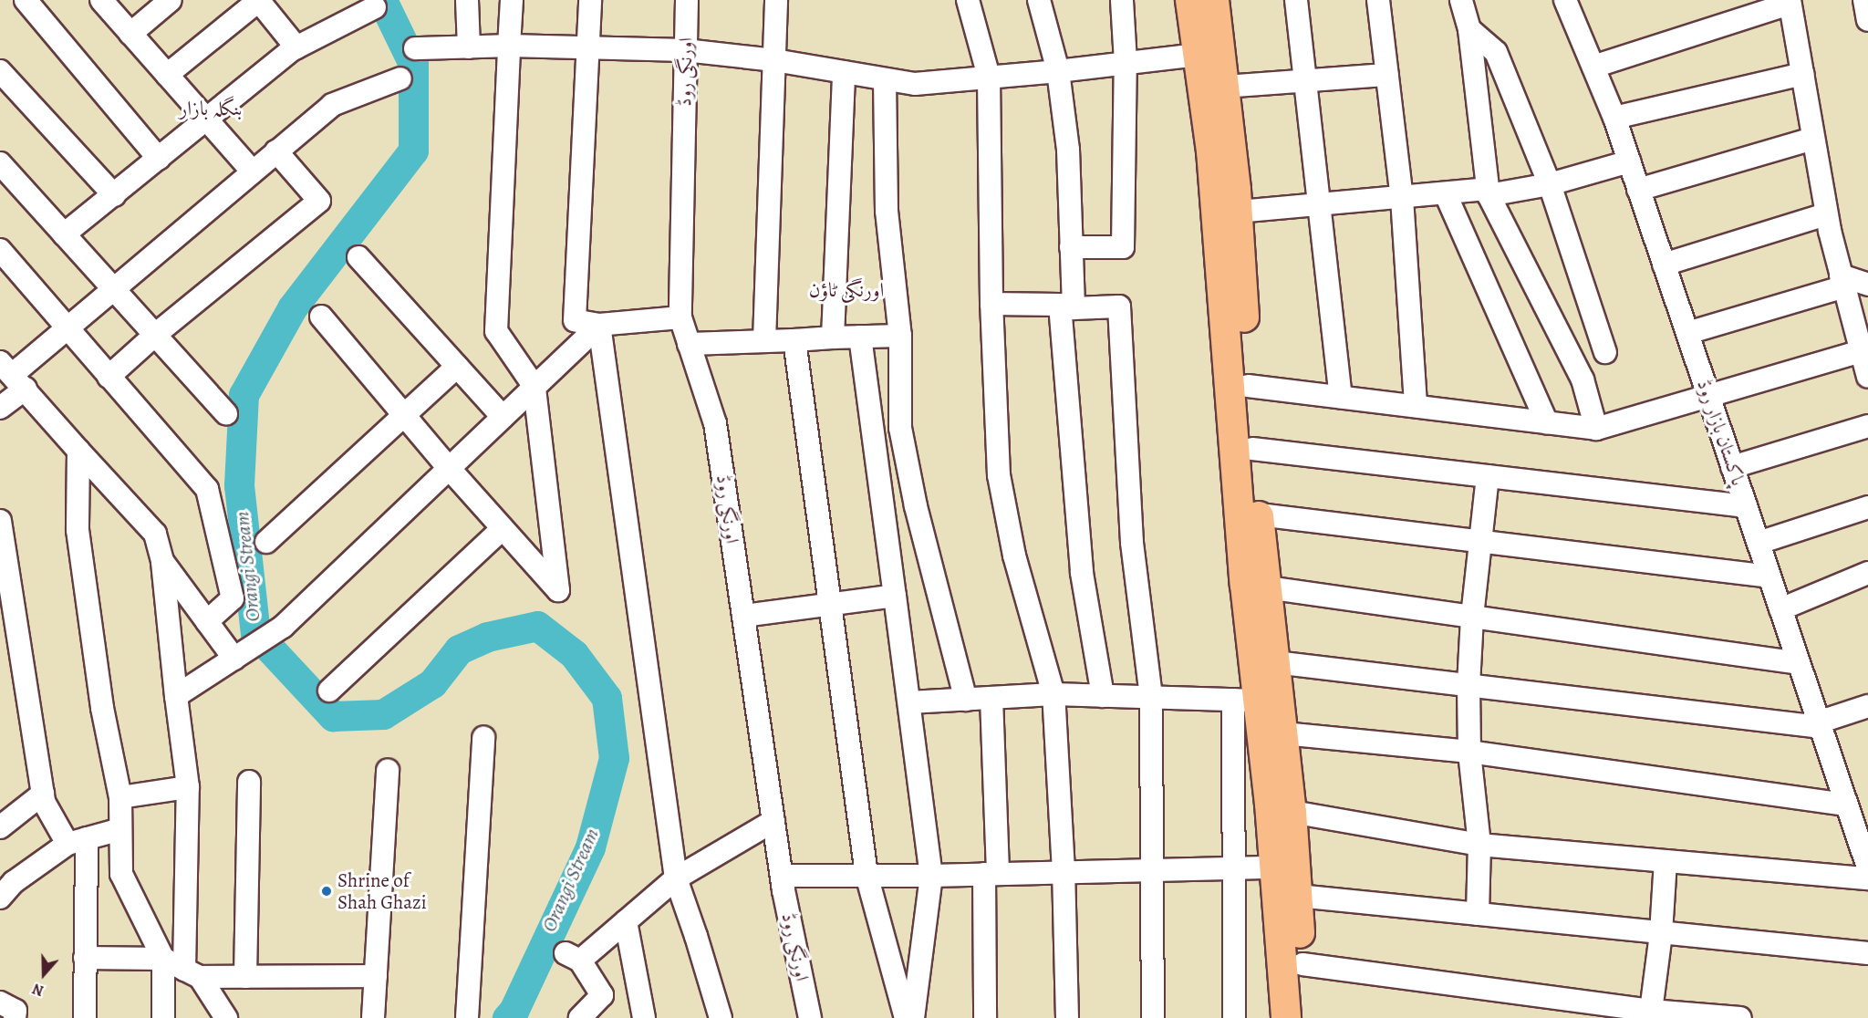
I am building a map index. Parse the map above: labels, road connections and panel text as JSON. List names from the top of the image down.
{
  "streets": {
    "street": ["اورنگی روڈ", "پاکستان بازار روڈ"]
  },
  "districts": ["بنگلہ بازار", "اورنگی ٹاؤن"],
  "water": ["Orangi Stream"],
  "places": ["Shrine of Shah Ghazi"],
  "north": "bottom"
}
